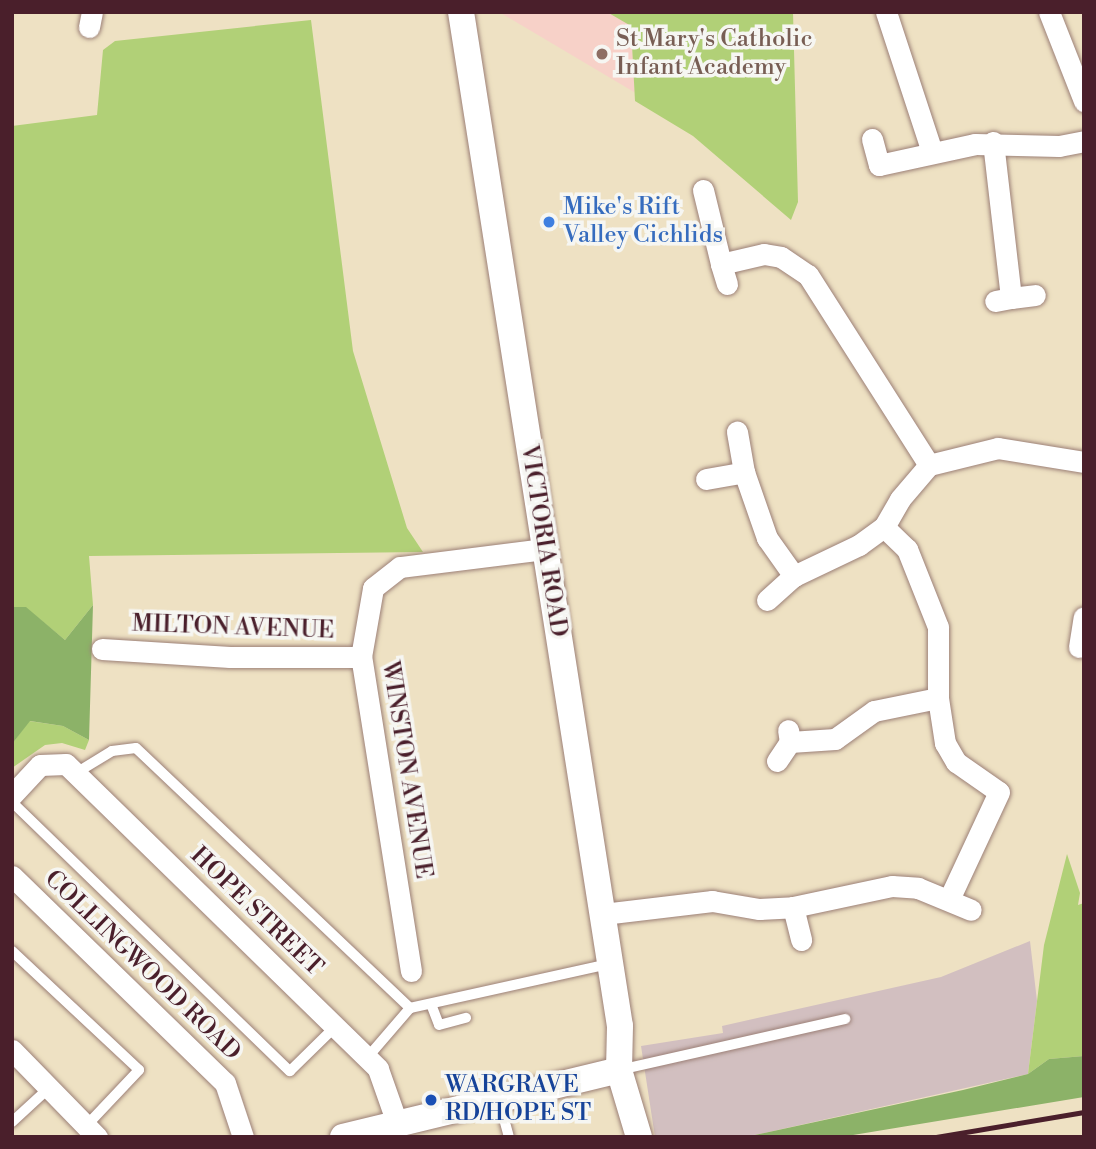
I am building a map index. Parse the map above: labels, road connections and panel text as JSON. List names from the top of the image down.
{
  "streets": {
    "street": [
      "VICTORIA ROAD",
      "MILTON AVENUE",
      "WINSTON AVENUE",
      "HOPE STREET",
      "COLLINGWOOD ROAD"
    ]
  },
  "crossings": [
    ["VICTORIA ROAD", "WINSTON AVENUE"],
    ["MILTON AVENUE", "WINSTON AVENUE"]
  ],
  "places": ["St Mary's Catholic Infant Academy", "Mike's Rift Valley Cichlids", "WARGRAVE RD/HOPE ST"]
}
